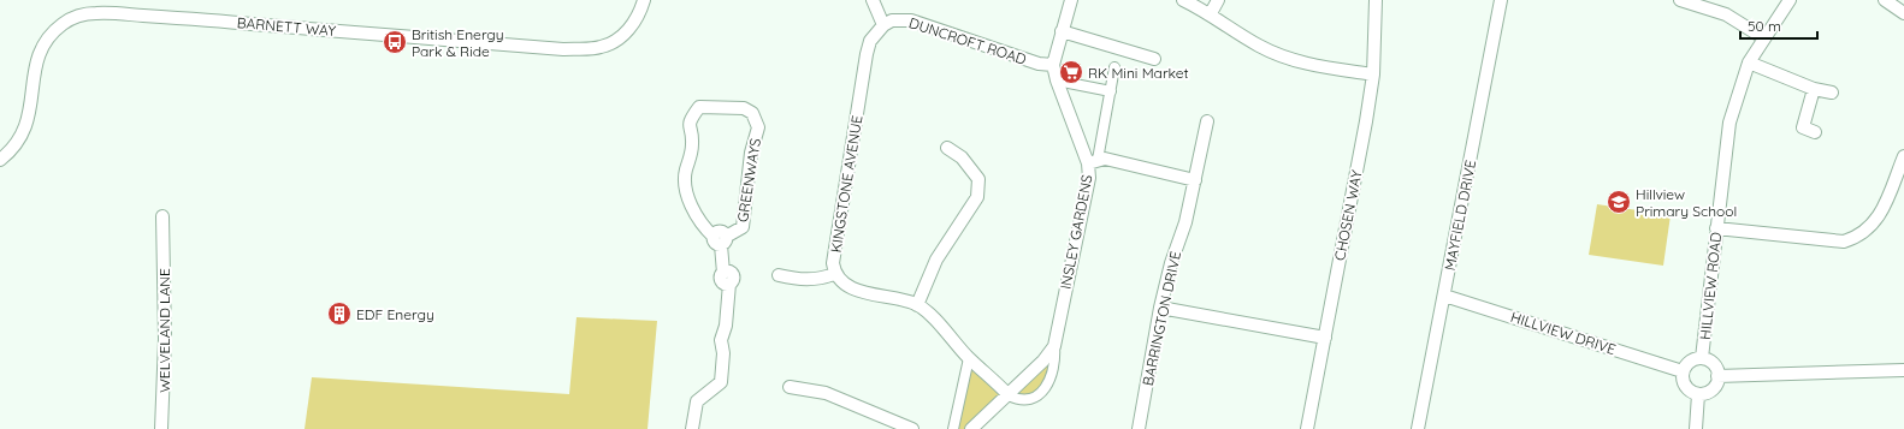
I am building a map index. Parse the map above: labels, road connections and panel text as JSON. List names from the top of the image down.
{
  "streets": {
    "street": [
      "BARNETT WAY",
      "DUNCROFT ROAD",
      "GREENWAYS",
      "KINGSTONE AVENUE",
      "CHOSEN WAY",
      "MAYFIELD DRIVE",
      "INSLEY GARDENS",
      "HILLVIEW ROAD",
      "BARRINGTON DRIVE",
      "WELVELAND LANE",
      "HILLVIEW DRIVE"
    ]
  },
  "crossings": [
    ["DUNCROFT ROAD", "KINGSTONE AVENUE"],
    ["DUNCROFT ROAD", "INSLEY GARDENS"],
    ["KINGSTONE AVENUE", "INSLEY GARDENS"],
    ["MAYFIELD DRIVE", "HILLVIEW DRIVE"],
    ["HILLVIEW ROAD", "HILLVIEW DRIVE"]
  ],
  "places": {
    "bus stop": ["British Energy Park & Ride"],
    "supermarket": ["RK Mini Market"],
    "school or university": ["Hillview Primary School"],
    "building": ["EDF Energy"]
  },
  "scale_bar": "50 m"
}
